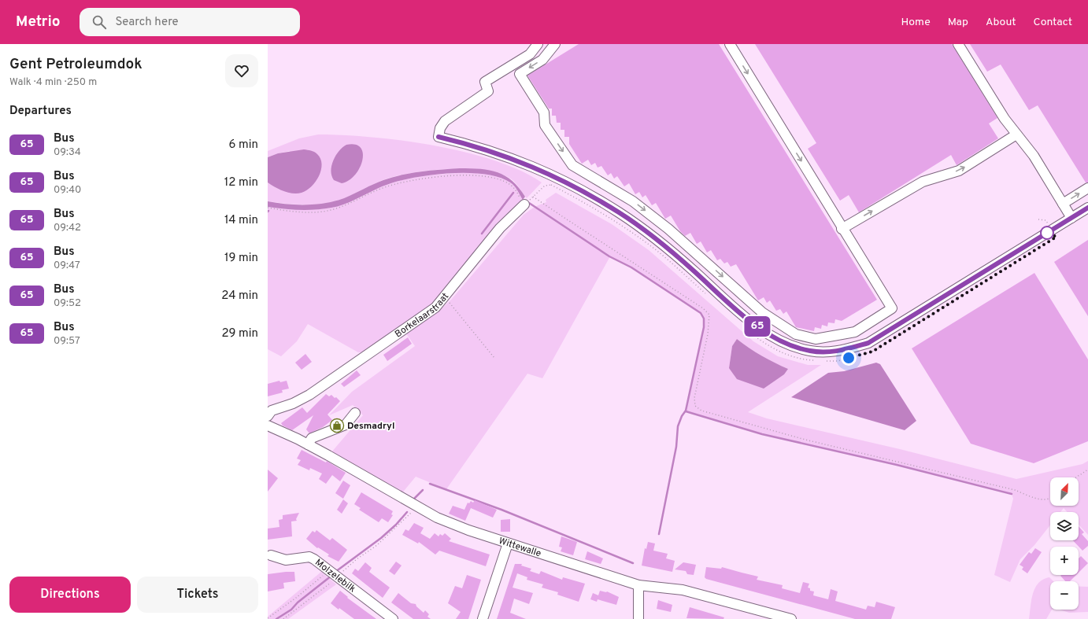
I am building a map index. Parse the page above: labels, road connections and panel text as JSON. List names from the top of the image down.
{
  "streets": {
    "street": ["Borkelaarstraat", "Wittewalle", "Molzelebilk"]
  },
  "places": {
    "shop": ["Desmadryl"]
  },
  "lines": ["bus line 65"],
  "north": "top right",
  "page": {
    "header": "Metrio",
    "search": "Search here",
    "nav": [
      "Home",
      "Map",
      "About",
      "Contact"
    ],
    "heading": [
      ["Gent Petroleumdok", "Walk · 4 min · 250 m"],
      "Departures"
    ],
    "on_map": "65",
    "list": [
      {
        "mark": "65",
        "name": "Bus",
        "note": "09:34",
        "value": "6 min"
      },
      {
        "mark": "65",
        "name": "Bus",
        "note": "09:40",
        "value": "12 min"
      },
      {
        "mark": "65",
        "name": "Bus",
        "note": "09:42",
        "value": "14 min"
      },
      {
        "mark": "65",
        "name": "Bus",
        "note": "09:47",
        "value": "19 min"
      },
      {
        "mark": "65",
        "name": "Bus",
        "note": "09:52",
        "value": "24 min"
      },
      {
        "mark": "65",
        "name": "Bus",
        "note": "09:57",
        "value": "29 min"
      }
    ],
    "map_buttons": ["+", "−"],
    "buttons": ["Directions", "Tickets"]
  }
}
